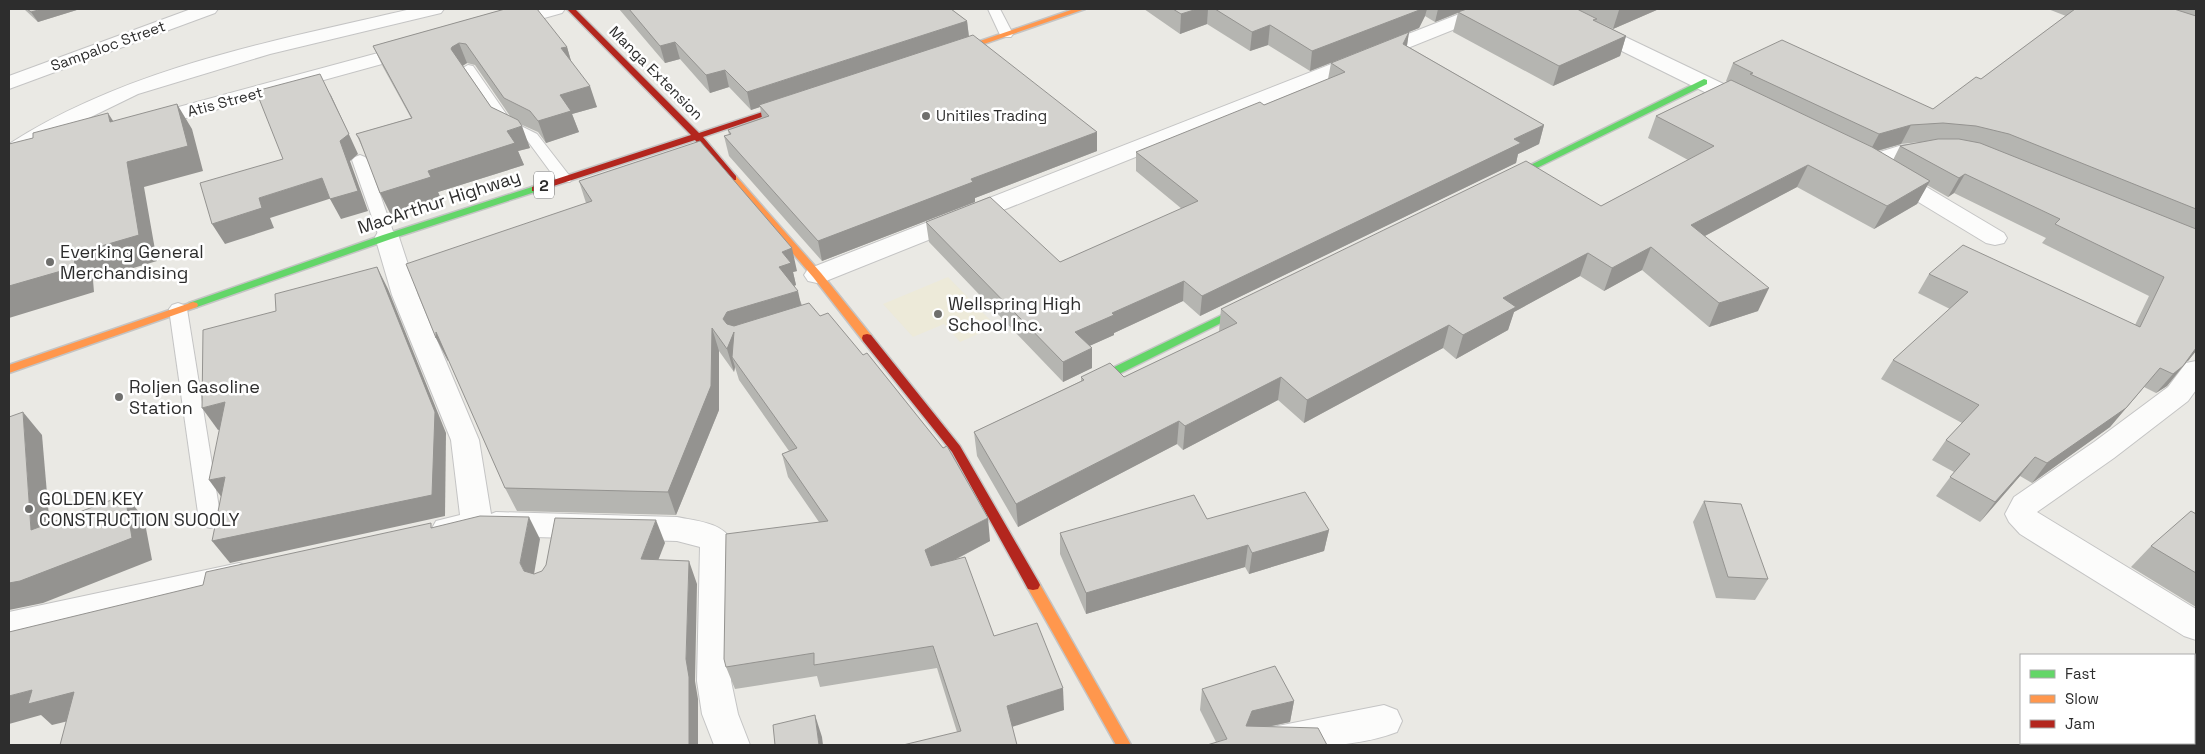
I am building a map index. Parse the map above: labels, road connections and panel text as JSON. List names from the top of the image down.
{
  "streets": {
    "main road": ["Manga Extension", "2", "MacArthur Highway"],
    "street": ["Sampaloc Street", "Atis Street"]
  },
  "crossings": [
    ["Manga Extension", "MacArthur Highway"]
  ],
  "places": [
    "Unitiles Trading",
    "Everking General Merchandising",
    "Wellspring High School Inc.",
    "Roljen Gasoline Station",
    "GOLDEN KEY CONSTRUCTION SUOOLY"
  ],
  "legend": ["Fast", "Slow", "Jam"]
}
